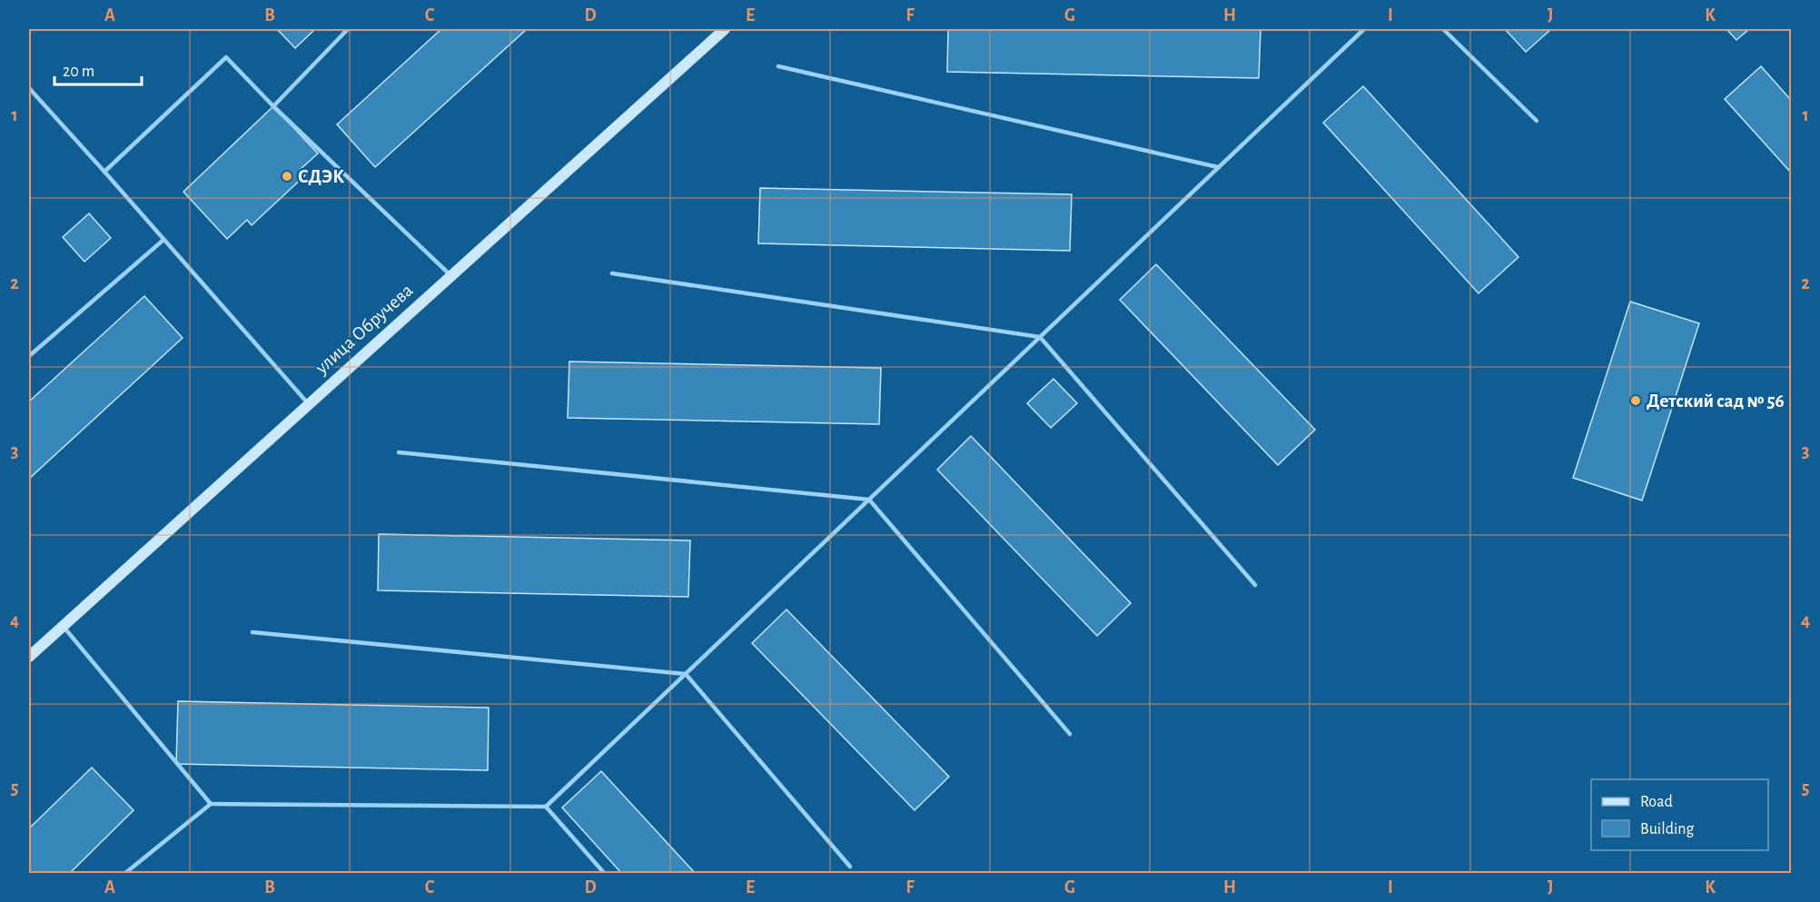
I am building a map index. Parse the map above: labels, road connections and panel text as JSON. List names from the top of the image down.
{
  "streets": {
    "main road": ["улица Обручева"]
  },
  "places": ["СДЭК", "Детский сад № 56"],
  "legend": ["Road", "Building"],
  "scale_bar": "20 m",
  "grid": {
    "columns": [
      "A",
      "B",
      "C",
      "D",
      "E",
      "F",
      "G",
      "H",
      "I",
      "J",
      "K"
    ],
    "rows": [
      "1",
      "2",
      "3",
      "4",
      "5"
    ]
  }
}
